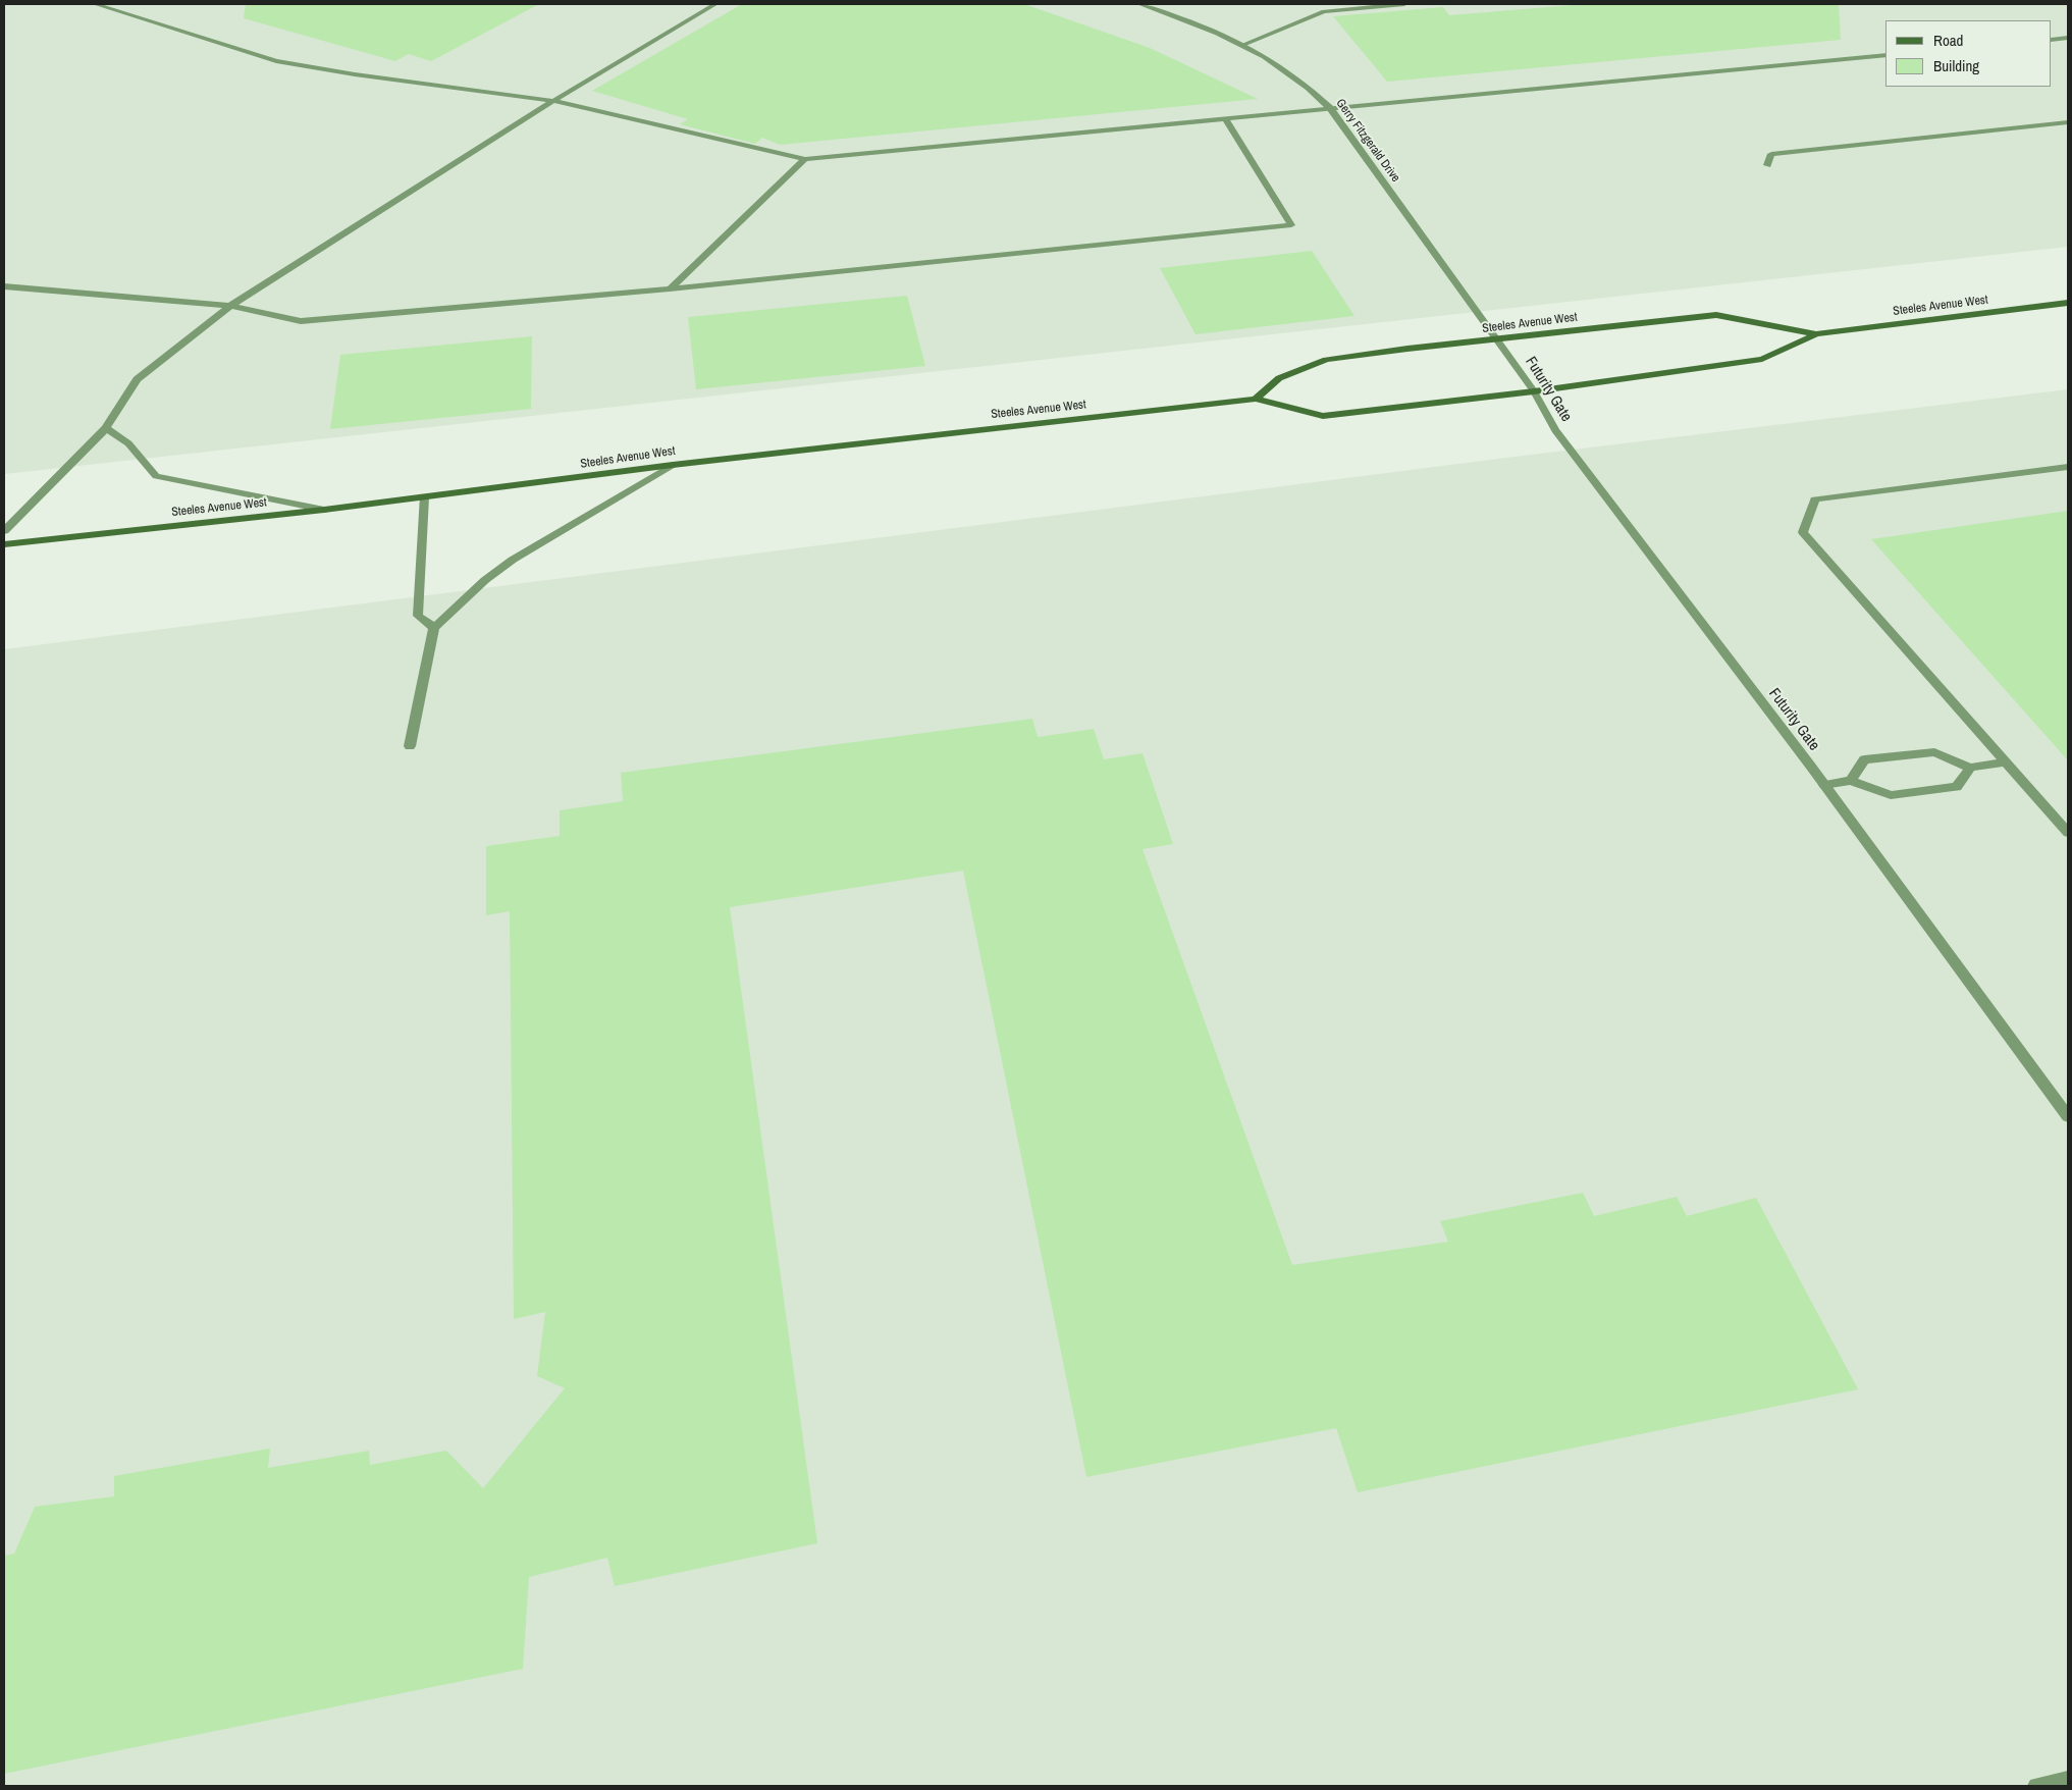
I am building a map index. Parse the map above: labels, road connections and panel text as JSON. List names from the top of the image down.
{
  "streets": {
    "main road": ["Steeles Avenue West"],
    "street": ["Gerry Fitzgerald Drive", "Futurity Gate"]
  },
  "crossings": [
    ["Gerry Fitzgerald Drive", "Steeles Avenue West"],
    ["Gerry Fitzgerald Drive", "Futurity Gate"],
    ["Steeles Avenue West", "Futurity Gate"]
  ],
  "legend": ["Road", "Building"]
}
